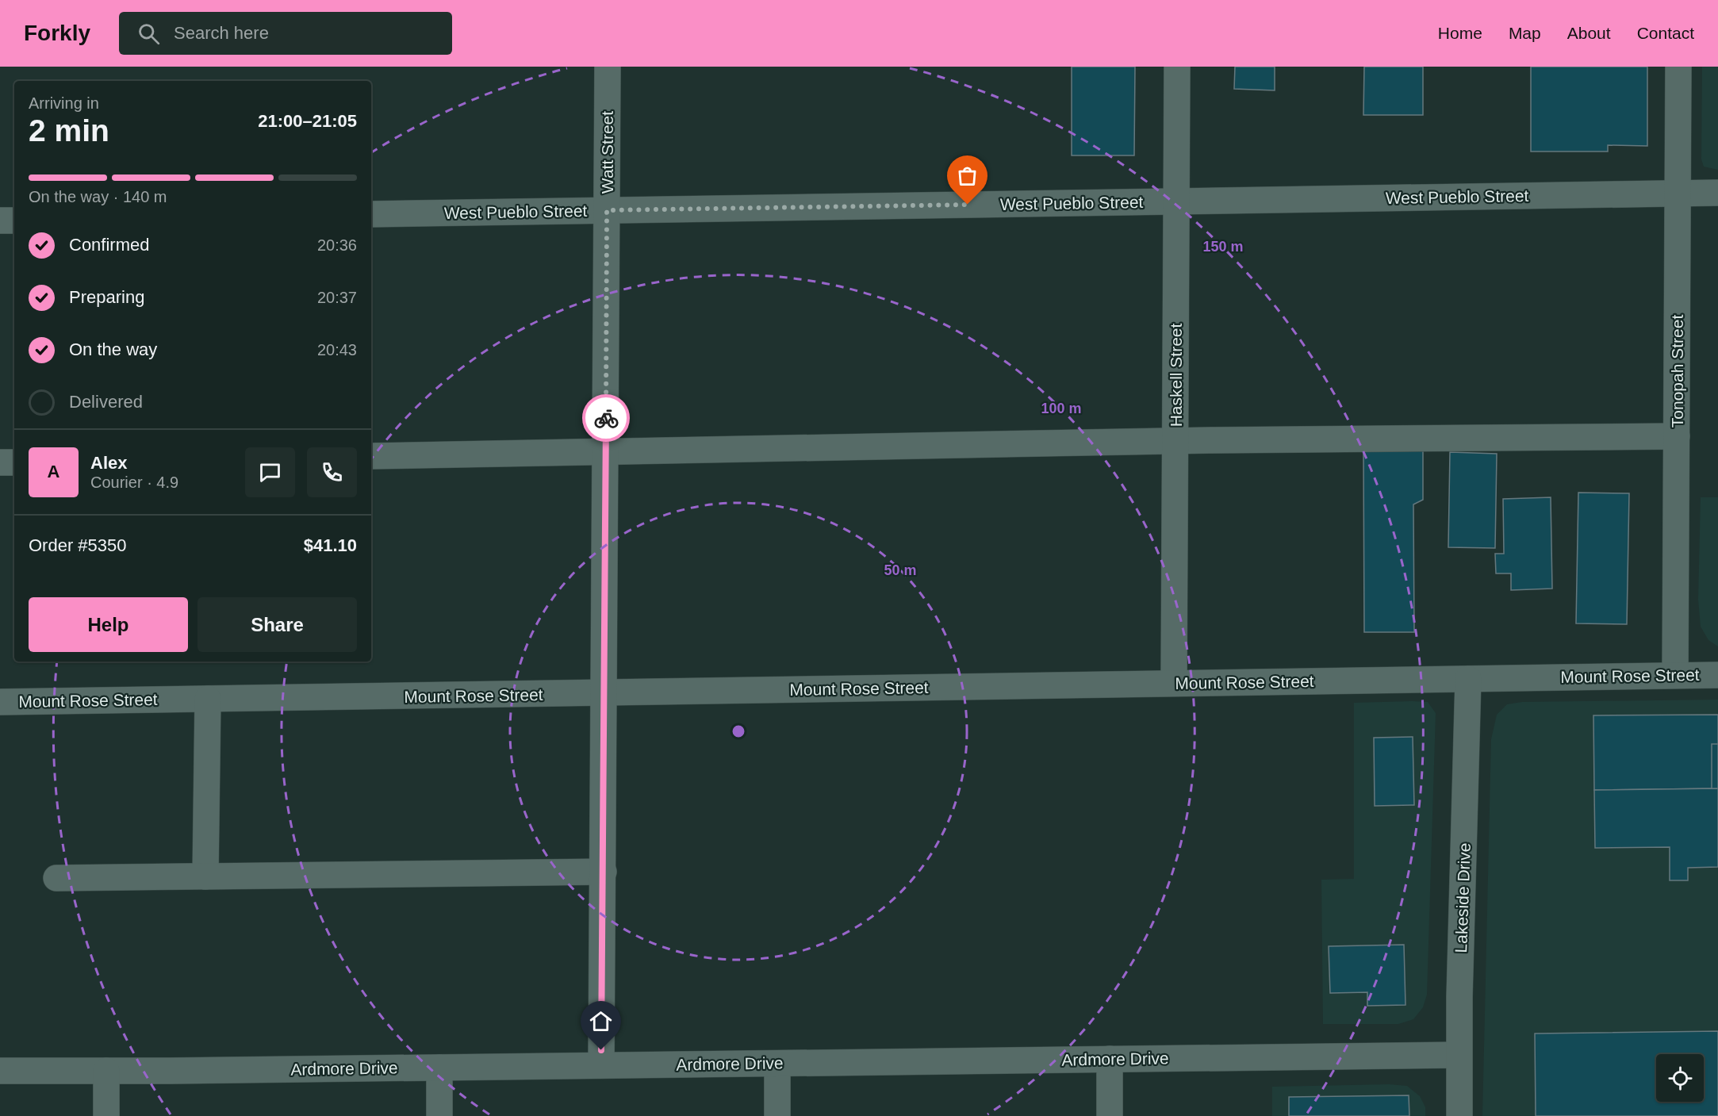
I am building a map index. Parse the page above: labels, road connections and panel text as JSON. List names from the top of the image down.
{
  "streets": {
    "street": [
      "Watt Street",
      "West Pueblo Street",
      "Tonopah Street",
      "Haskell Street",
      "Mount Rose Street",
      "Lakeside Drive",
      "Ardmore Drive"
    ]
  },
  "crossings": [
    ["Watt Street", "West Pueblo Street"],
    ["Watt Street", "Mount Rose Street"],
    ["Watt Street", "Ardmore Drive"],
    ["West Pueblo Street", "Tonopah Street"],
    ["West Pueblo Street", "Haskell Street"],
    ["Tonopah Street", "Mount Rose Street"],
    ["Haskell Street", "Mount Rose Street"],
    ["Mount Rose Street", "Lakeside Drive"],
    ["Lakeside Drive", "Ardmore Drive"]
  ],
  "page": {
    "header": "Forkly",
    "search": "Search here",
    "nav": [
      "Home",
      "Map",
      "About",
      "Contact"
    ],
    "heading": ["2 min", "Arriving in", "21:00–21:05"],
    "panel": [
      "Alex",
      "Courier · 4.9",
      "Order #5350",
      "$41.10"
    ],
    "bar": "On the way · 140 m",
    "list": [
      ["Confirmed", "20:36"],
      ["Preparing", "20:37"],
      ["On the way", "20:43"],
      "Delivered"
    ],
    "round": "A",
    "buttons": ["Help", "Share"]
  },
  "rings": ["150 m", "100 m", "50 m"]
}
